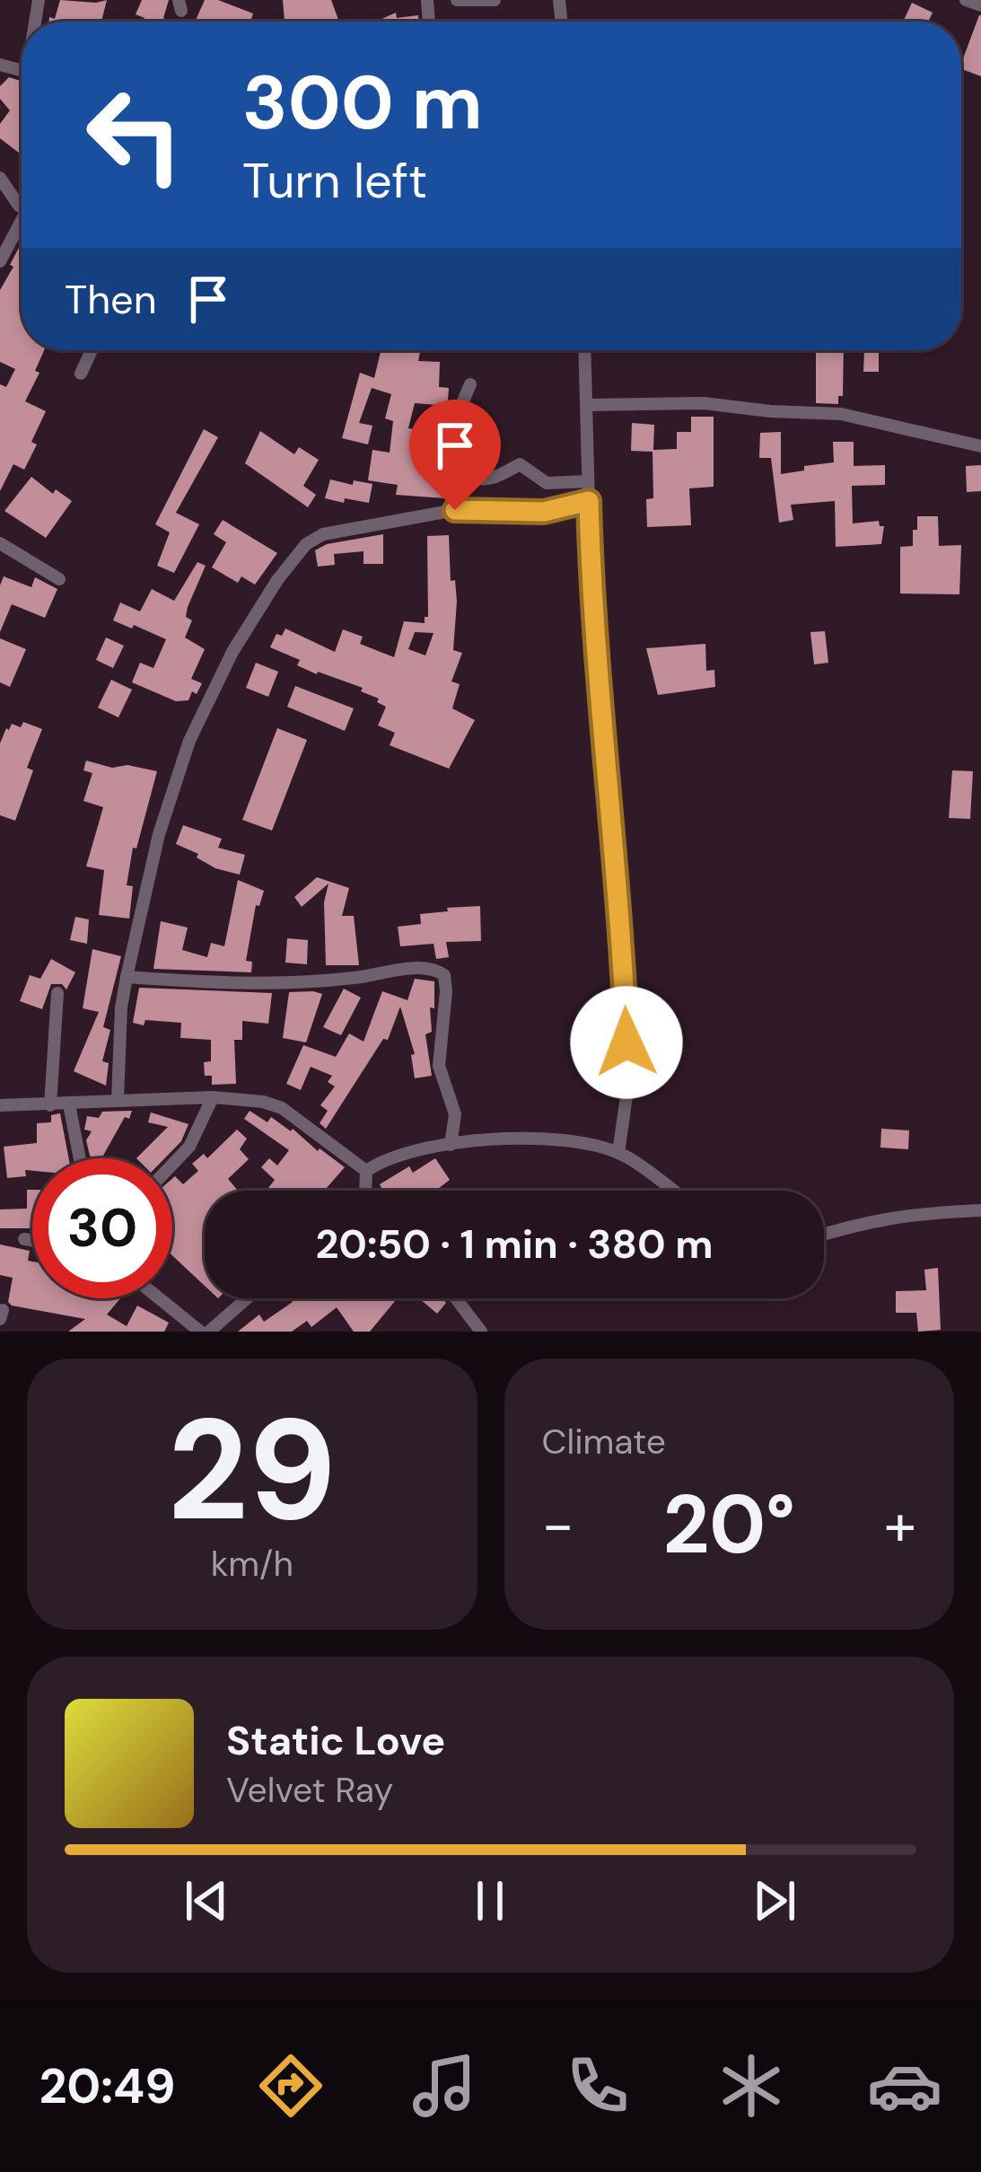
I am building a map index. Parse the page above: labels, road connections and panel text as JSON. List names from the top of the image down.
{
  "page": {
    "turn": ["300 m", "Turn left"],
    "then": "Then",
    "limit": "30",
    "trip": "20:50 · 1 min · 380 m",
    "tile": [
      ["29", "km/h"],
      "Climate"
    ],
    "heat": ["−", "20°", "+"],
    "song": ["Static Love", "Velvet Ray"],
    "tabs": "20:49"
  }
}
